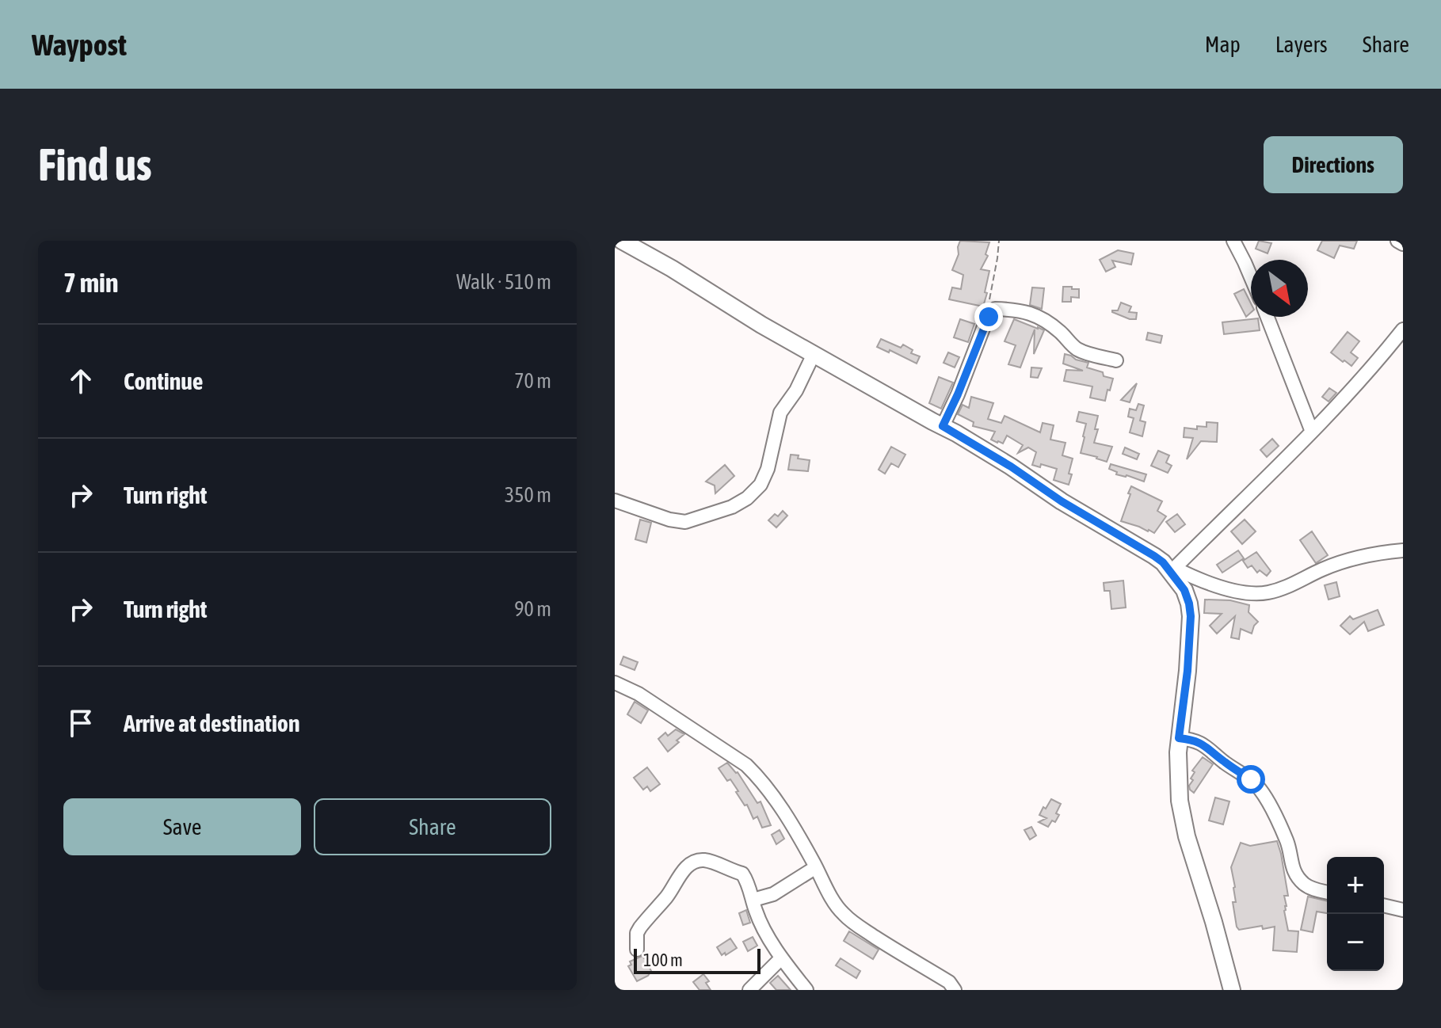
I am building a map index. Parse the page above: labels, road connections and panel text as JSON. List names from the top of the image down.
{
  "scale_bar": "100 m",
  "north": "bottom right",
  "page": {
    "header": "Waypost",
    "nav": ["Map", "Layers", "Share"],
    "buttons": [
      "Directions",
      ["Save", "Share"]
    ],
    "title": "Find us",
    "heading": ["7 min", "Walk · 510 m"],
    "list": [
      ["Continue", "70 m"],
      ["Turn right", "350 m"],
      ["Turn right", "90 m"],
      "Arrive at destination"
    ],
    "map_buttons": ["+", "−"],
    "scale": "100 m"
  }
}
